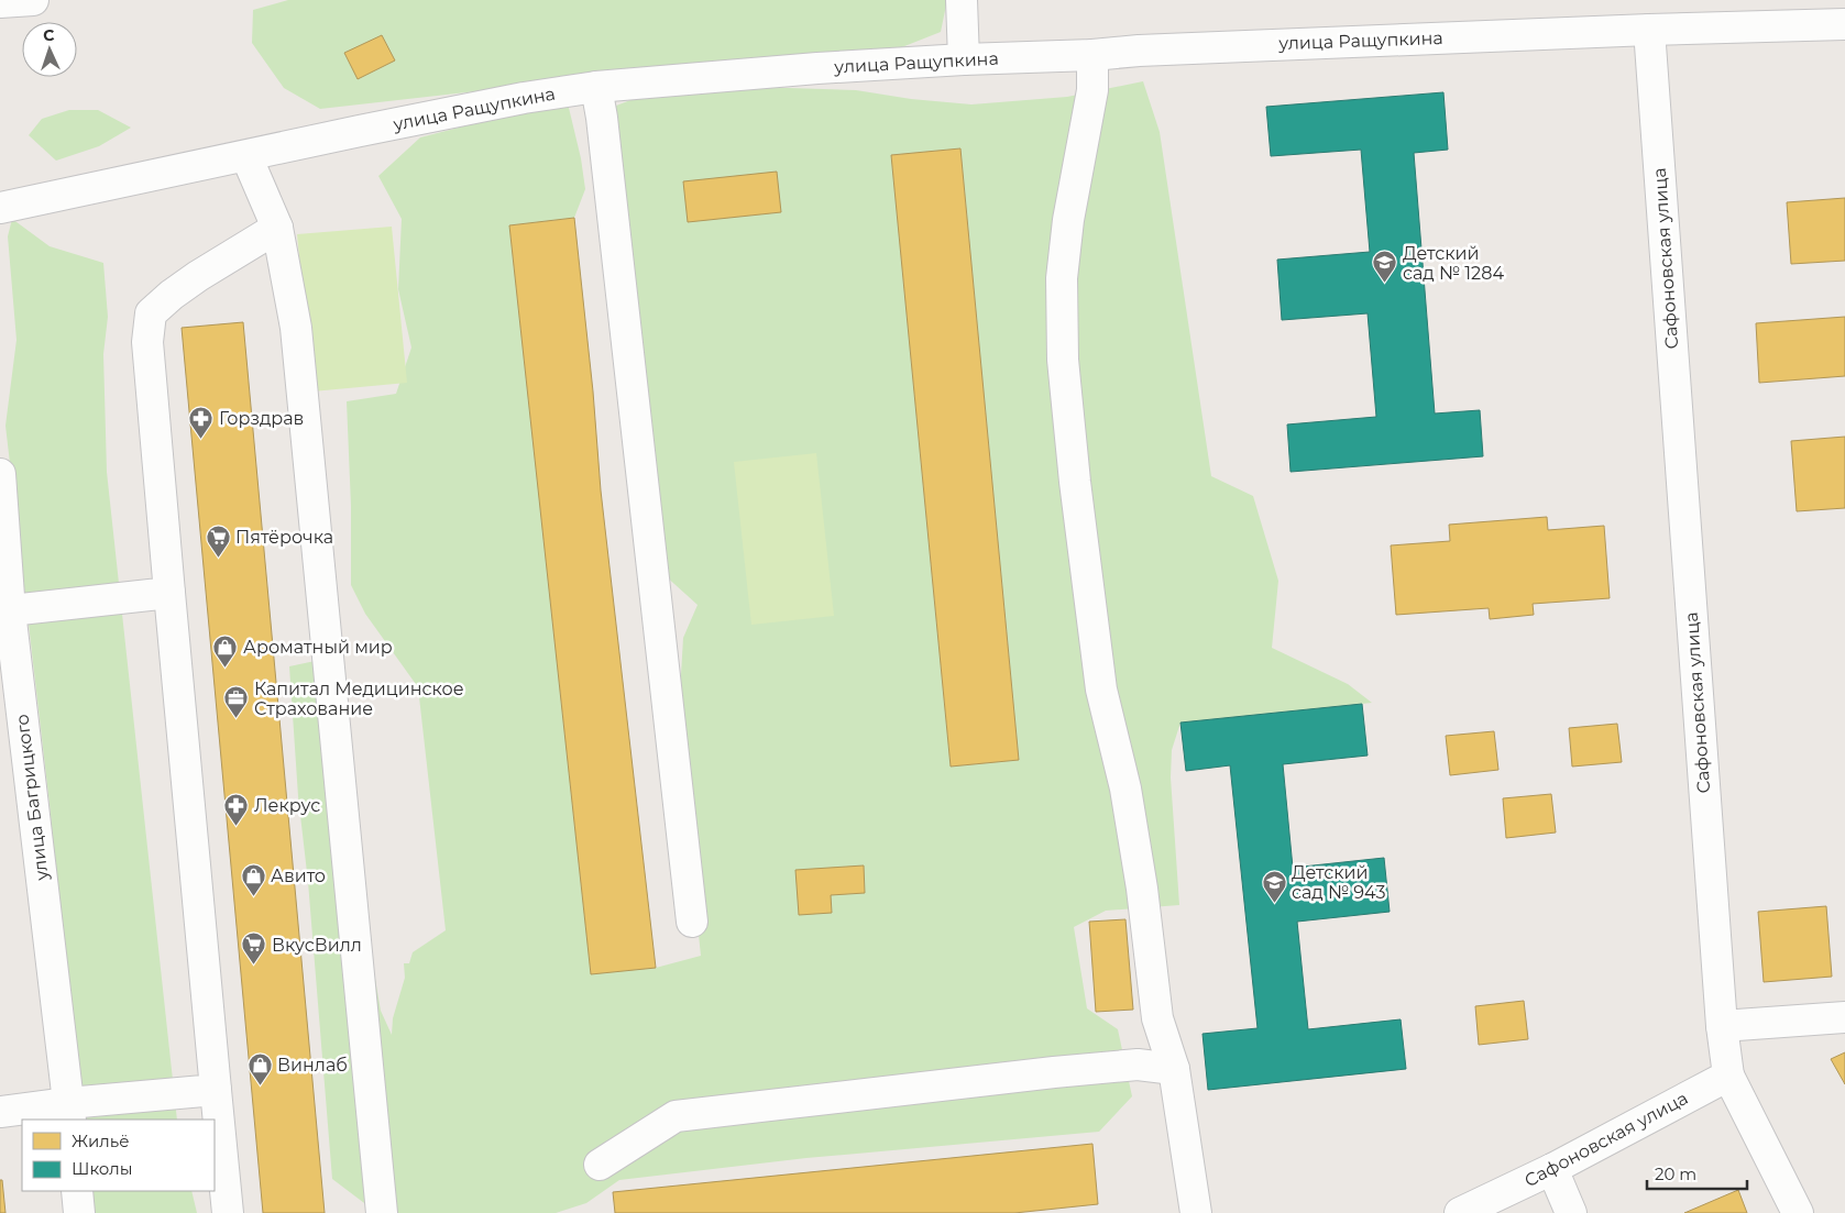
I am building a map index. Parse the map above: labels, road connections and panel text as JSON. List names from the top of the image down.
{
  "streets": {
    "street": ["улица Ращупкина", "Сафоновская улица", "улица Багрицкого"]
  },
  "crossings": [
    ["улица Ращупкина", "Сафоновская улица"]
  ],
  "places": {
    "school or university": ["Детский сад № 1284", "Детский сад № 943"],
    "pharmacy": ["Горздрав", "Лекрус"],
    "supermarket": ["Пятёрочка", "ВкусВилл"],
    "shop": ["Ароматный мир", "Авито", "Винлаб"],
    "office": ["Капитал Медицинское Страхование"]
  },
  "legend": ["Жильё", "Школы"],
  "scale_bar": "20 m",
  "north": "top"
}
